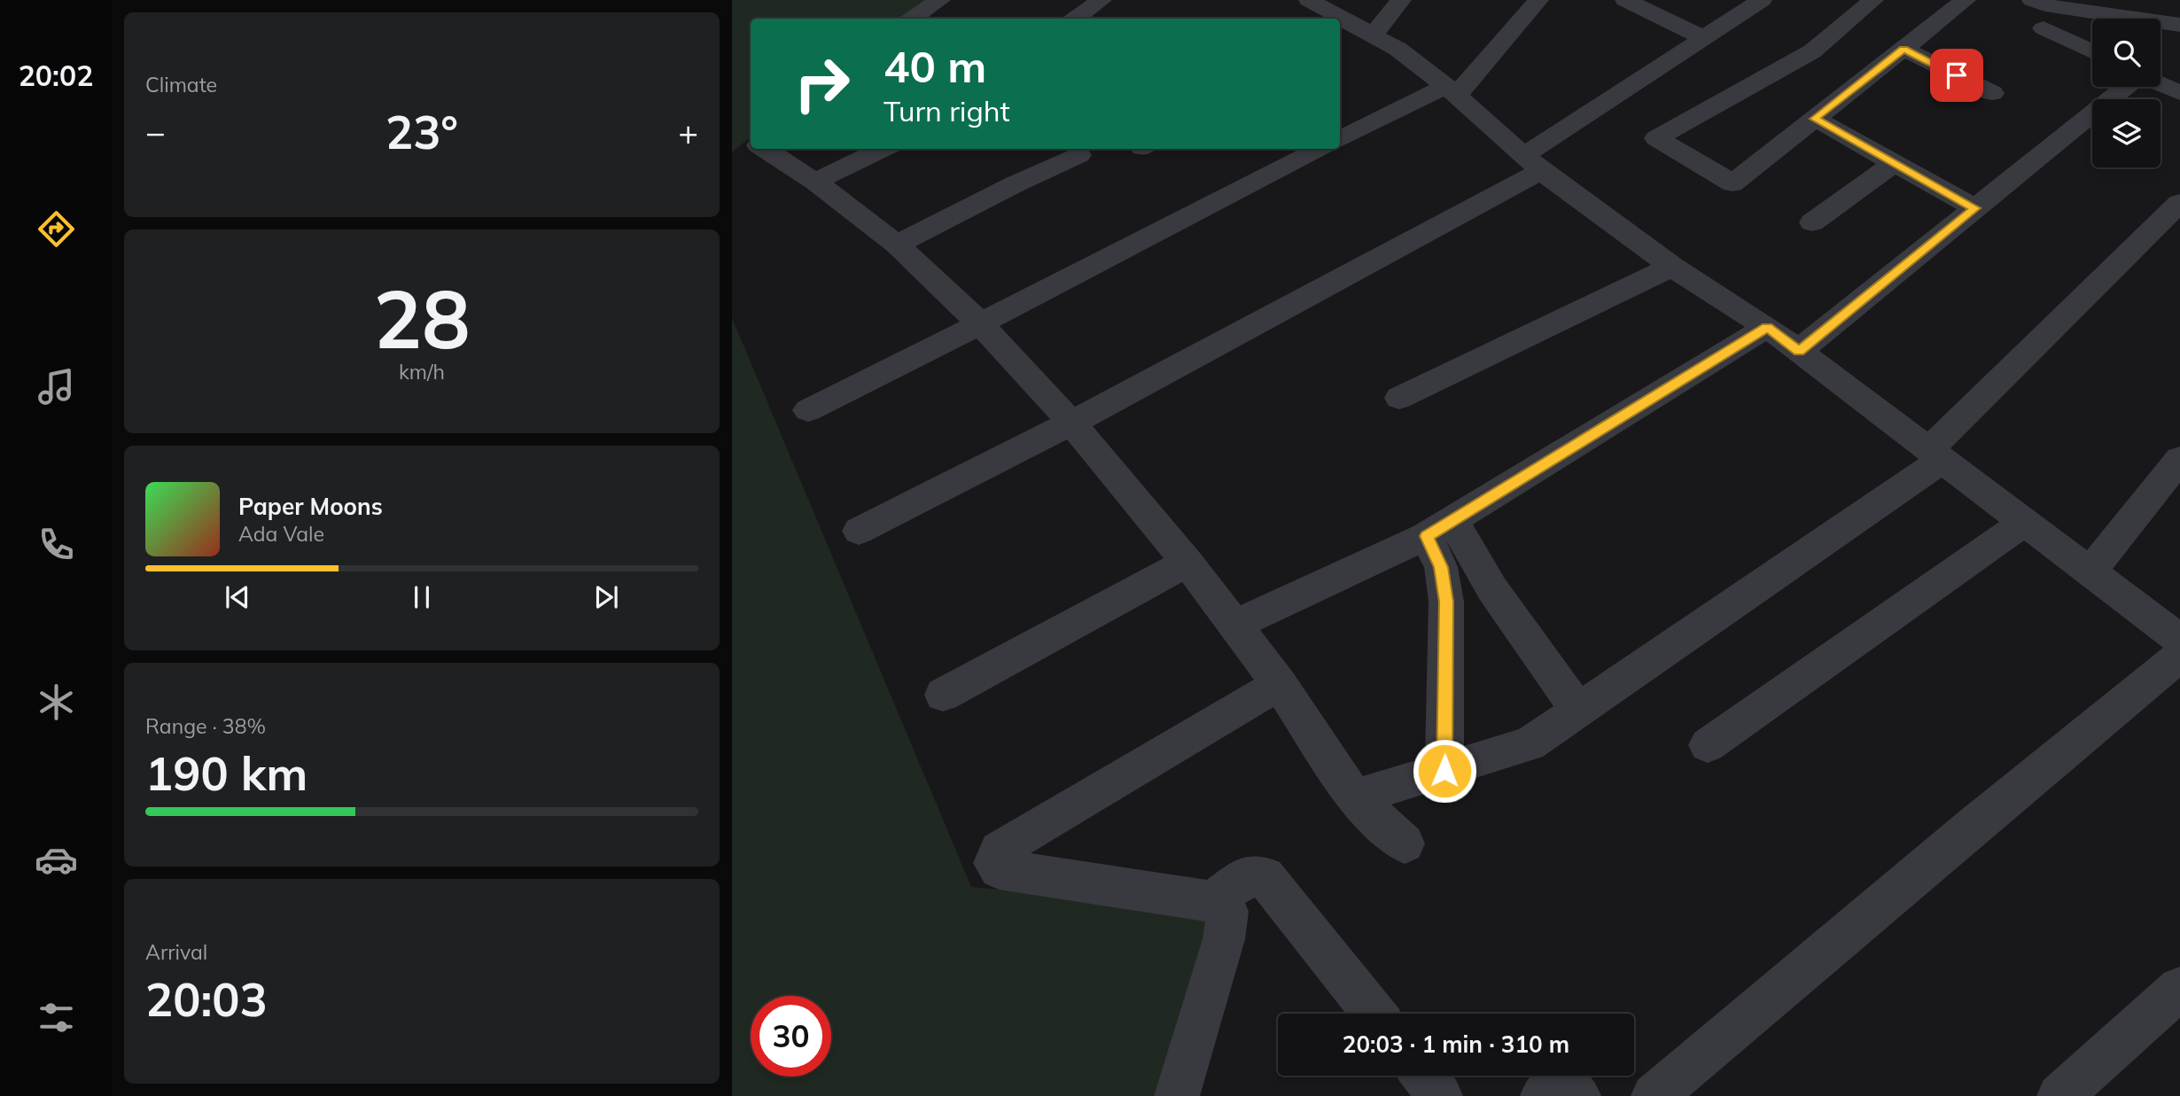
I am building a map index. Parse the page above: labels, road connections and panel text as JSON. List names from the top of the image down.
{
  "page": {
    "tabs": "20:02",
    "tile": [
      "Climate",
      ["28", "km/h"],
      ["Range · 38%", "190 km"],
      ["Arrival", "20:03"]
    ],
    "turn": ["40 m", "Turn right"],
    "heat": ["−", "23°", "+"],
    "song": ["Paper Moons", "Ada Vale"],
    "limit": "30",
    "trip": "20:03 · 1 min · 310 m"
  }
}
